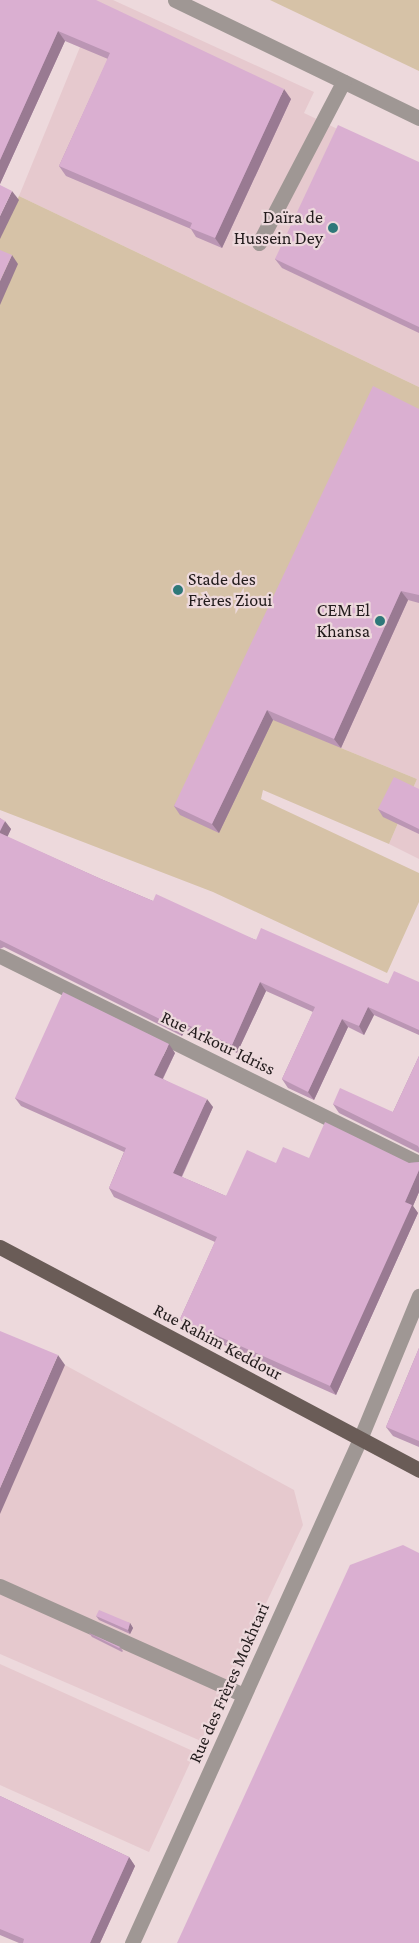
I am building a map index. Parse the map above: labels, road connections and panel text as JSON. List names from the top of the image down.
{
  "streets": {
    "main road": ["Rue Rahim Keddour"],
    "street": ["Rue Arkour Idriss", "Rue des Frères Mokhtari"]
  },
  "crossings": [
    ["Rue Rahim Keddour", "Rue des Frères Mokhtari"]
  ],
  "places": ["Daïra de Hussein Dey", "Stade des Frères Zioui", "CEM El Khansa"]
}
